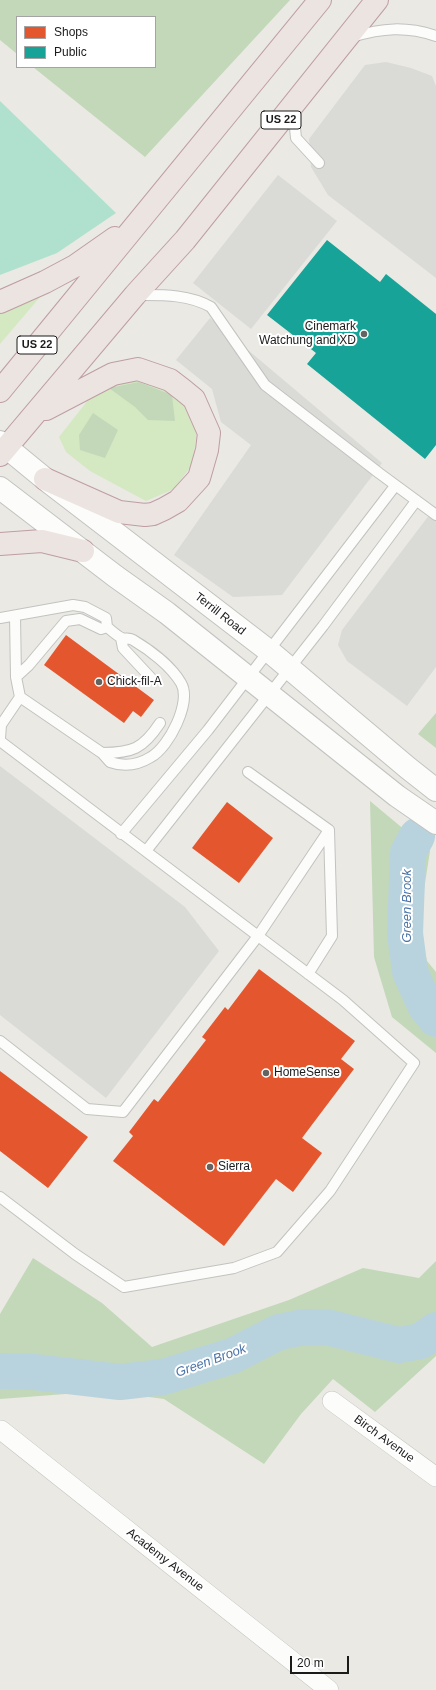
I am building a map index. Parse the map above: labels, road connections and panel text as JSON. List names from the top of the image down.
{
  "streets": {
    "highway": ["US 22"],
    "street": ["Terrill Road", "Birch Avenue", "Academy Avenue"]
  },
  "crossings": [
    ["US 22", "Terrill Road"]
  ],
  "water": ["Green Brook"],
  "places": [
    "Cinemark Watchung and XD",
    "Chick-fil-A",
    "HomeSense",
    "Sierra"
  ],
  "legend": ["Shops", "Public"],
  "scale_bar": "20 m"
}
